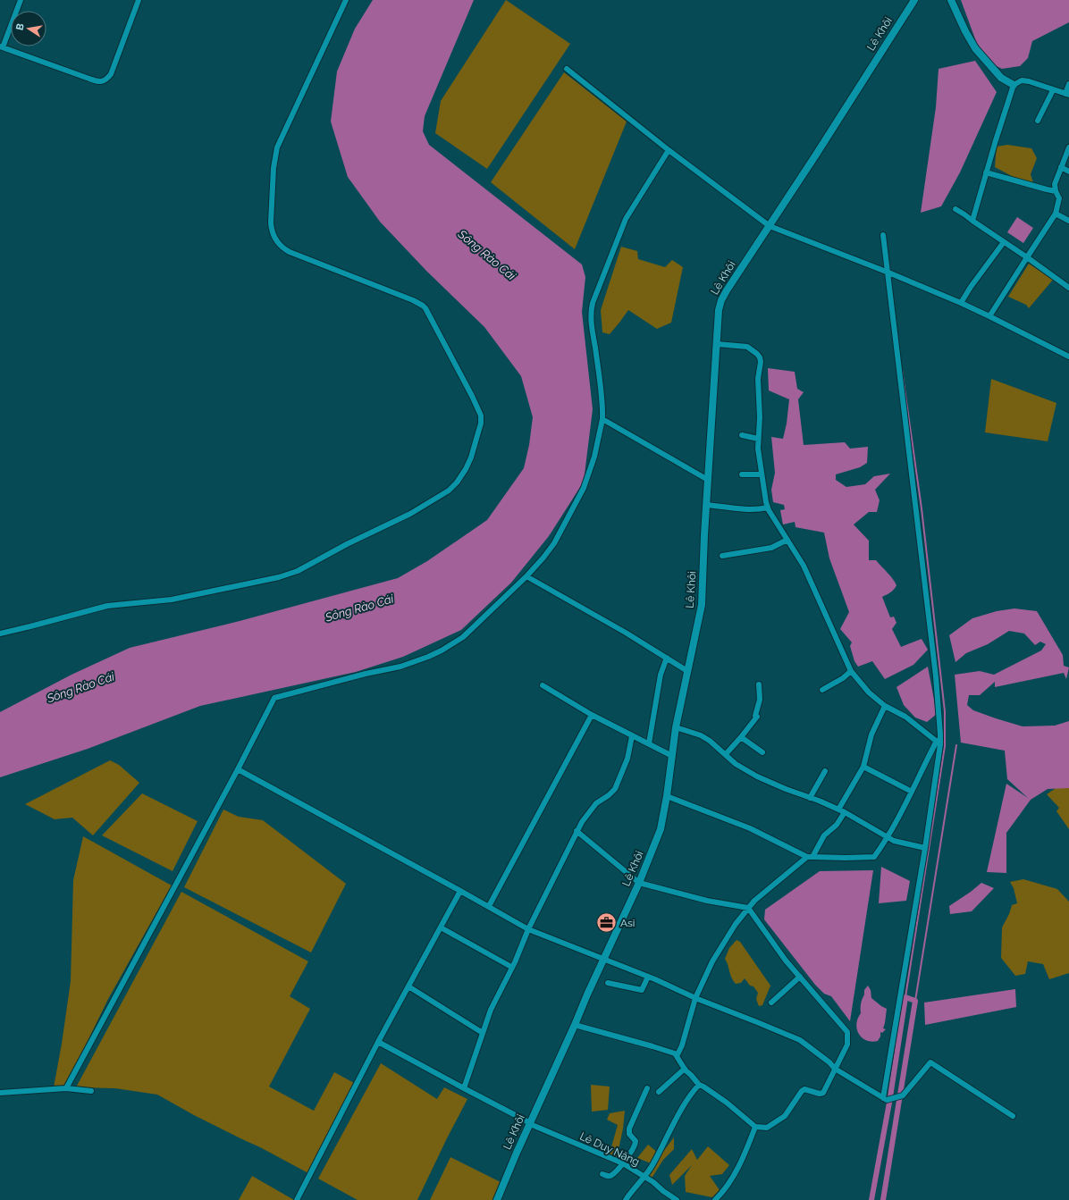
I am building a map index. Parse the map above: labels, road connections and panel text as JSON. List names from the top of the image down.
{
  "streets": {
    "street": ["Lê Khôi", "Lê Duy Năng"]
  },
  "crossings": [
    ["Lê Khôi", "Lê Duy Năng"]
  ],
  "water": ["Sông Rào Cái"],
  "places": {
    "office": ["Asi"]
  },
  "north": "left"
}
